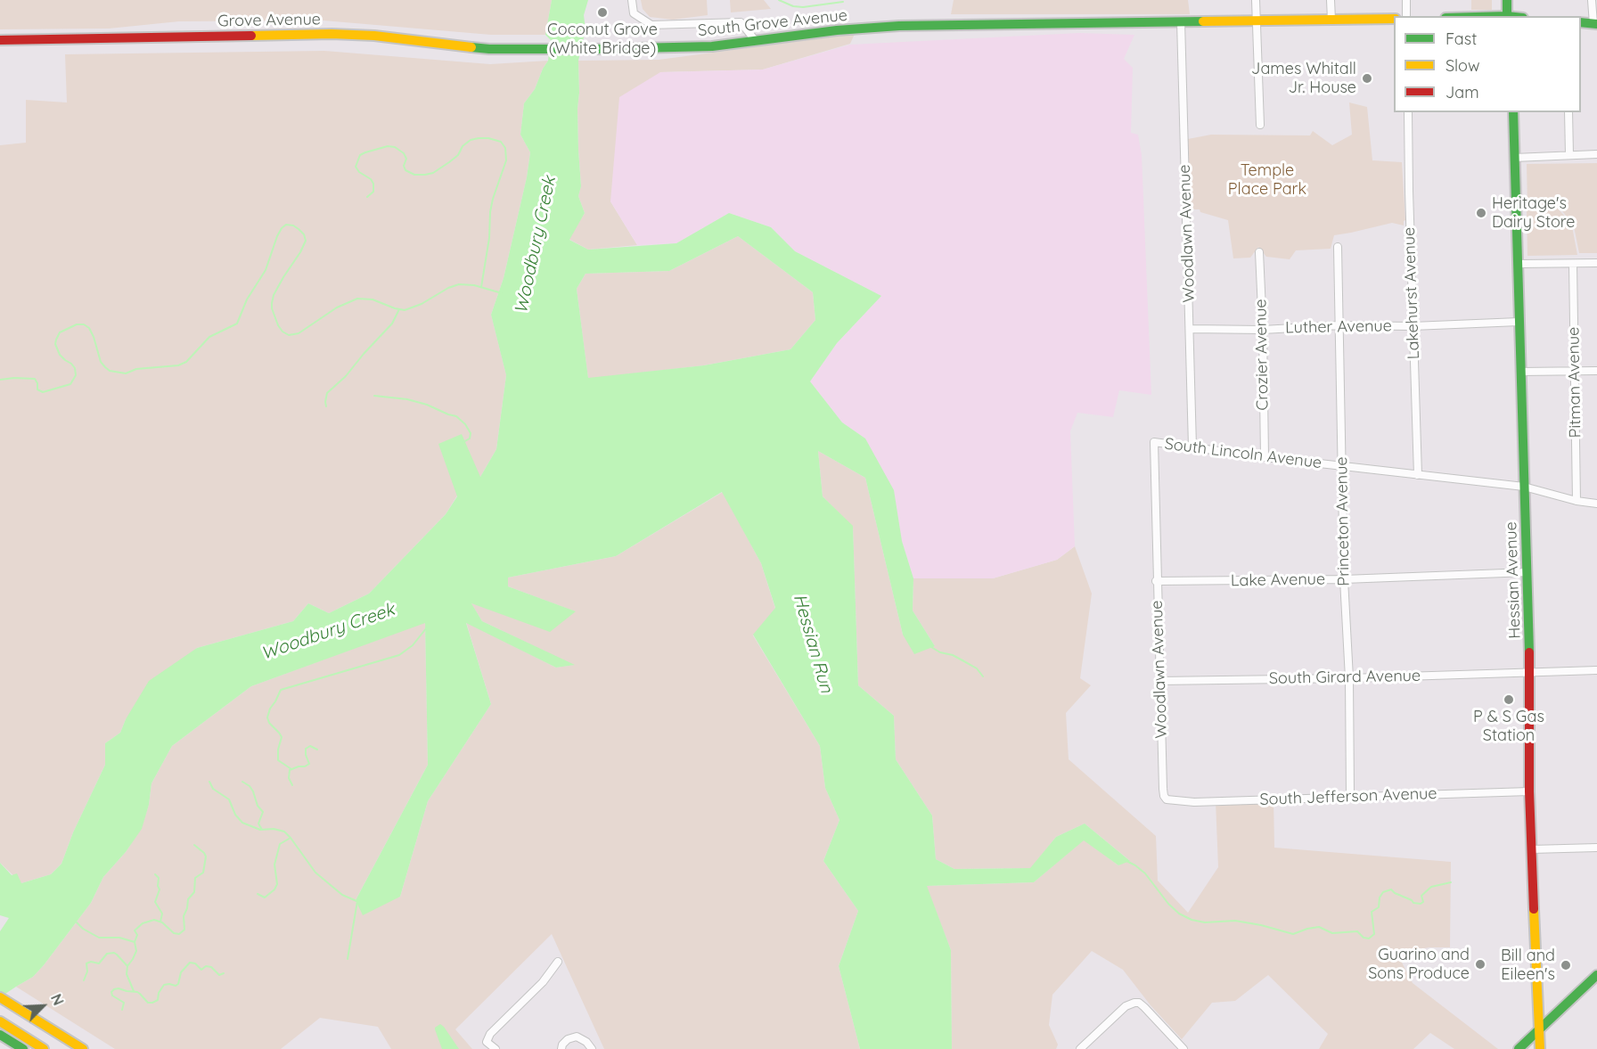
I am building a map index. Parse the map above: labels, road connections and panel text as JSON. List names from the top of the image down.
{
  "streets": {
    "main road": ["Grove Avenue", "South Grove Avenue", "Hessian Avenue"],
    "street": [
      "Woodlawn Avenue",
      "Lakehurst Avenue",
      "Luther Avenue",
      "Crozier Avenue",
      "Pitman Avenue",
      "South Lincoln Avenue",
      "Princeton Avenue",
      "Lake Avenue",
      "South Girard Avenue",
      "South Jefferson Avenue"
    ]
  },
  "crossings": [
    ["Grove Avenue", "South Grove Avenue"],
    ["South Grove Avenue", "Woodlawn Avenue"],
    ["Woodlawn Avenue", "Luther Avenue"],
    ["Woodlawn Avenue", "South Lincoln Avenue"],
    ["Woodlawn Avenue", "Lake Avenue"],
    ["Woodlawn Avenue", "South Girard Avenue"],
    ["Woodlawn Avenue", "South Jefferson Avenue"],
    ["Lakehurst Avenue", "Luther Avenue"],
    ["Lakehurst Avenue", "South Lincoln Avenue"],
    ["Luther Avenue", "Crozier Avenue"],
    ["Luther Avenue", "Princeton Avenue"],
    ["Luther Avenue", "Hessian Avenue"],
    ["Crozier Avenue", "South Lincoln Avenue"],
    ["Pitman Avenue", "South Lincoln Avenue"],
    ["South Lincoln Avenue", "Princeton Avenue"],
    ["South Lincoln Avenue", "Hessian Avenue"],
    ["Princeton Avenue", "Lake Avenue"],
    ["Princeton Avenue", "South Girard Avenue"],
    ["Princeton Avenue", "South Jefferson Avenue"],
    ["Lake Avenue", "Hessian Avenue"],
    ["Hessian Avenue", "South Girard Avenue"],
    ["Hessian Avenue", "South Jefferson Avenue"]
  ],
  "water": ["Woodbury Creek", "Hessian Run"],
  "parks": ["Temple Place Park"],
  "places": [
    "Coconut Grove (White Bridge)",
    "James Whitall Jr. House",
    "Heritage's Dairy Store",
    "P & S Gas Station",
    "Guarino and Sons Produce",
    "Bill and Eileen's"
  ],
  "legend": ["Fast", "Slow", "Jam"],
  "north": "top right"
}
